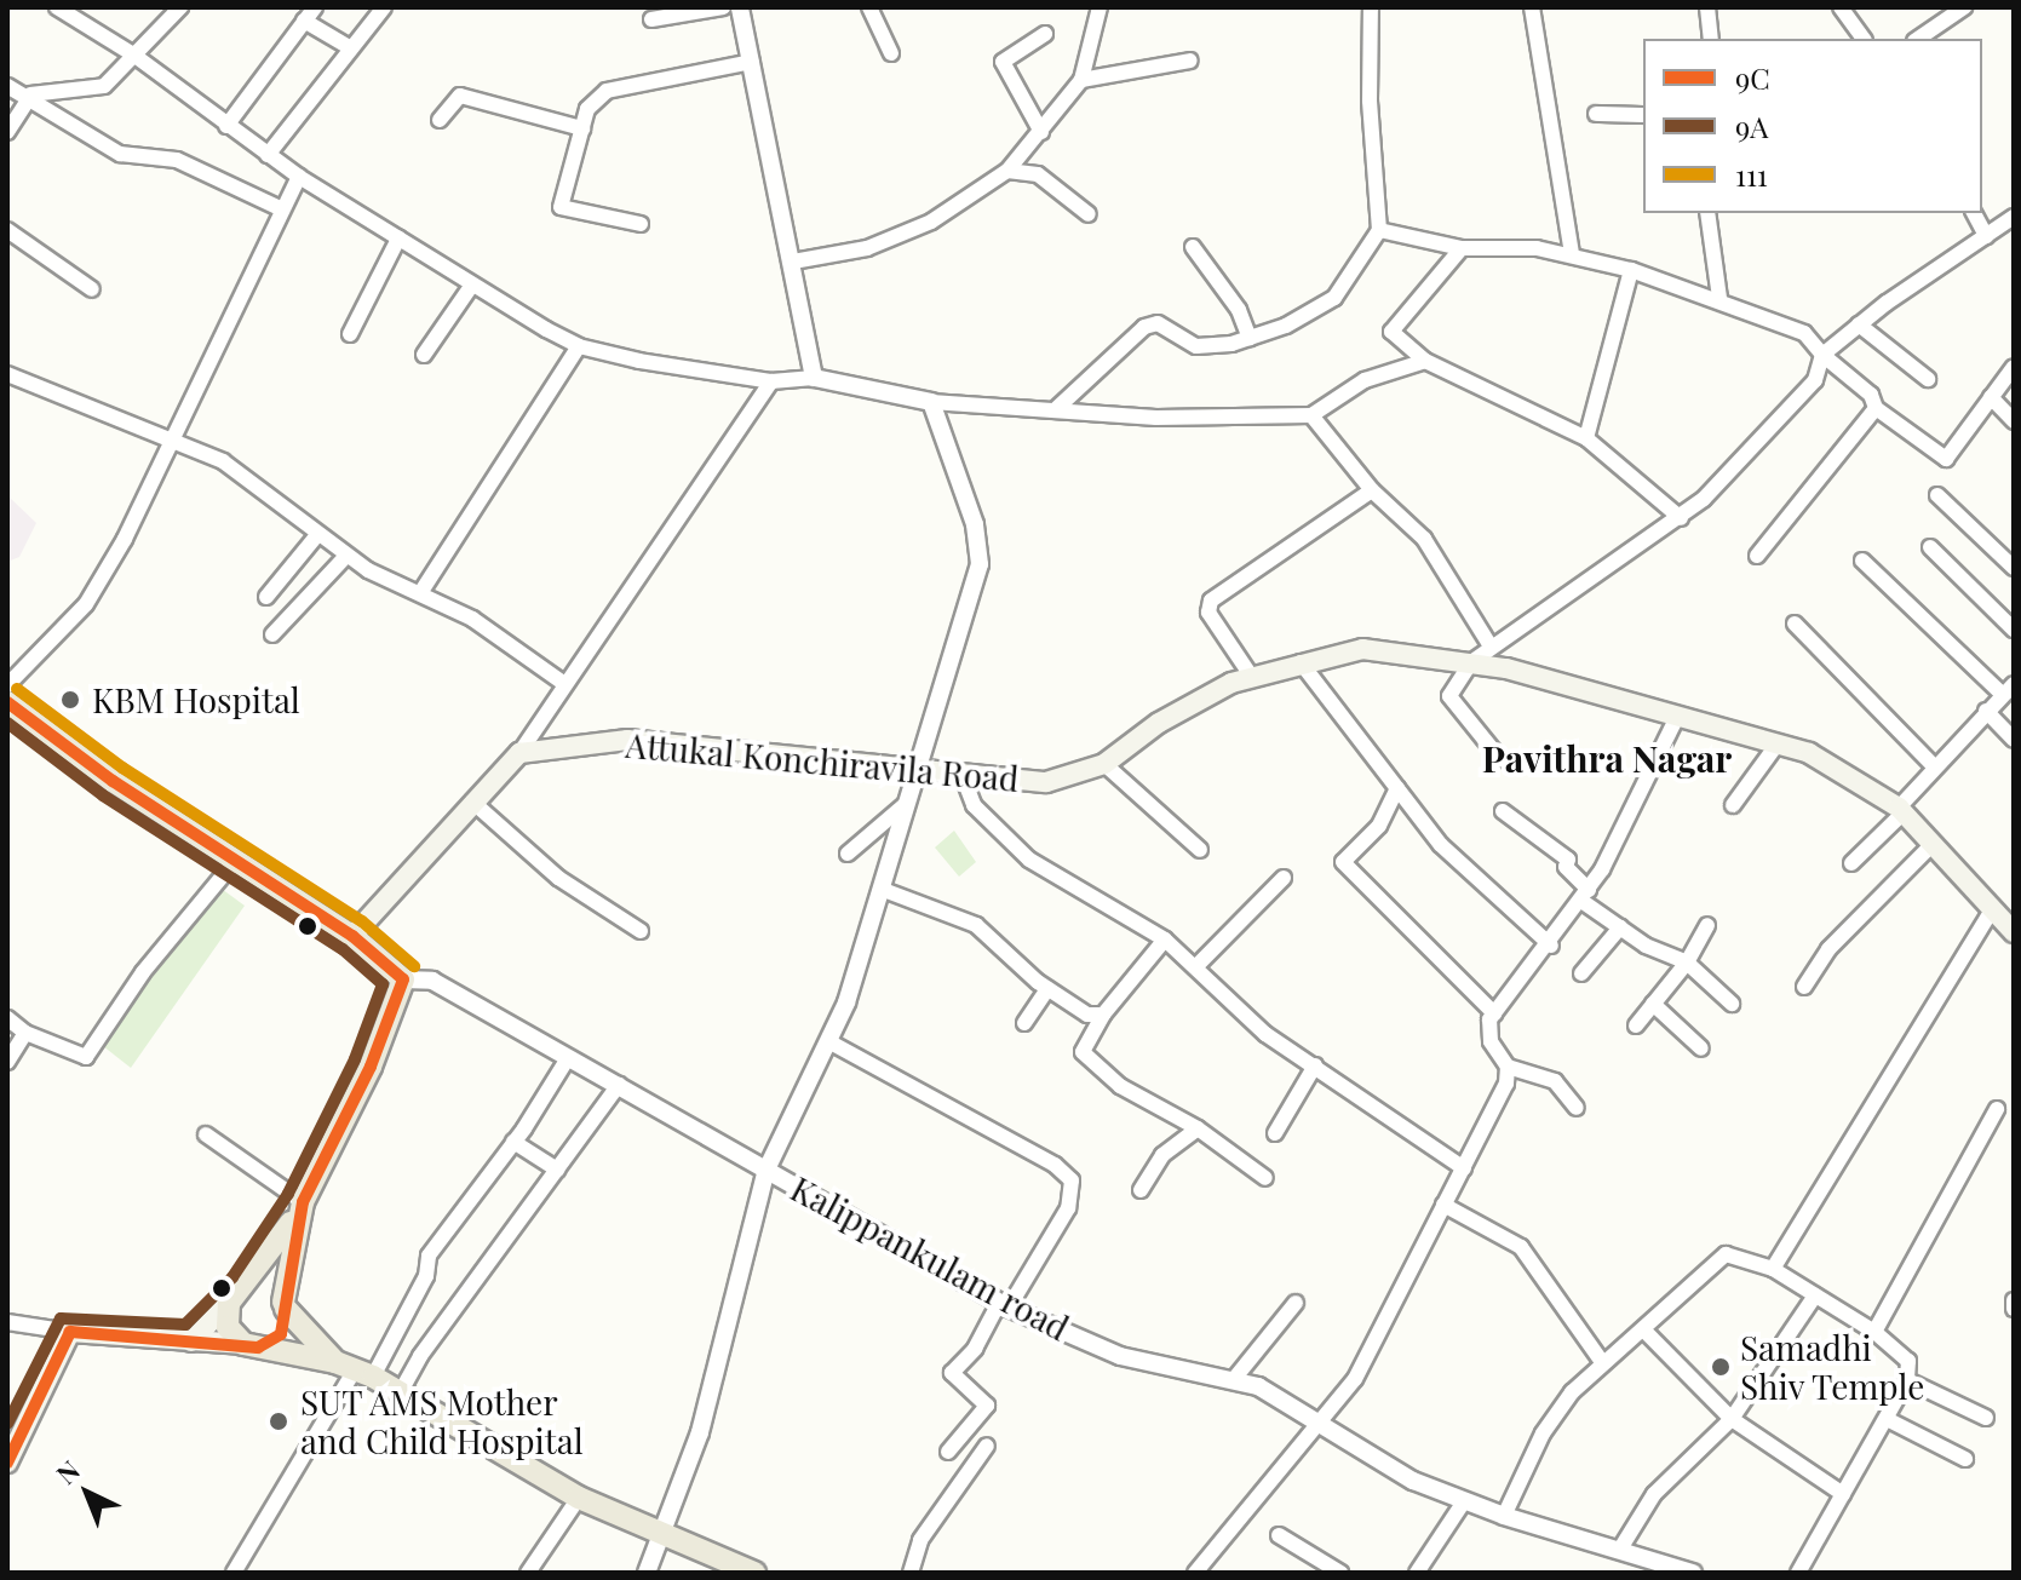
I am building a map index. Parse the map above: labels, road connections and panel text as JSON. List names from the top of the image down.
{
  "streets": {
    "main road": ["Attukal Konchiravila Road"],
    "street": ["Kalippankulam road"]
  },
  "districts": ["Pavithra Nagar"],
  "places": ["KBM Hospital", "Samadhi Shiv Temple", "SUT AMS Mother and Child Hospital"],
  "lines": ["transit line 111", "transit line 9C", "transit line 9A"],
  "legend": ["9C", "9A", "111"],
  "north": "top left"
}
